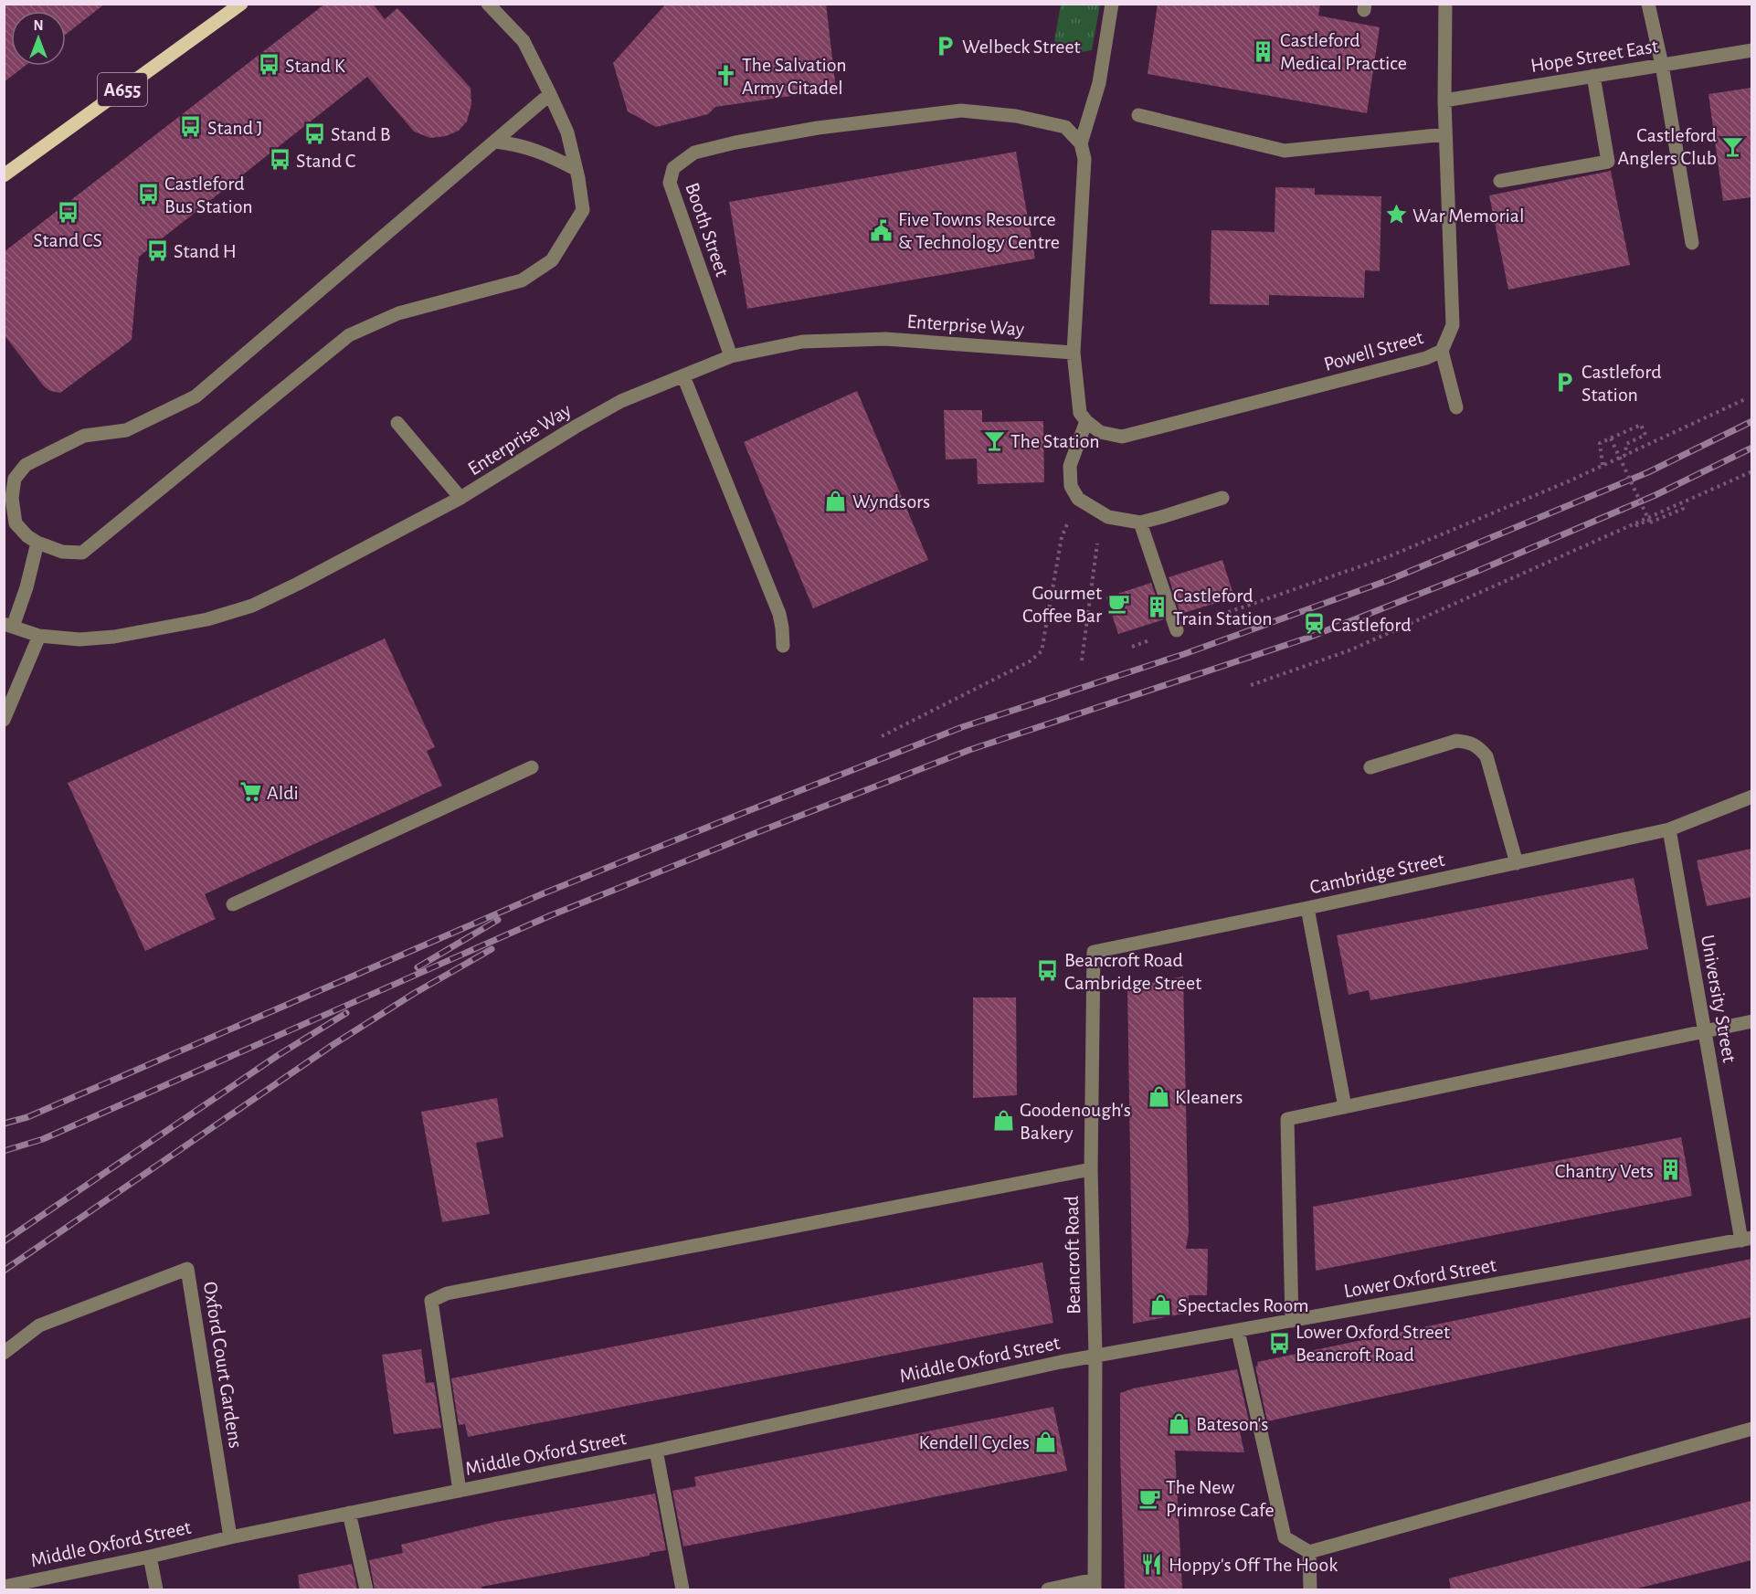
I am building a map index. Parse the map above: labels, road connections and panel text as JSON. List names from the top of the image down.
{
  "streets": {
    "main road": ["A655"],
    "street": [
      "Hope Street East",
      "Booth Street",
      "Enterprise Way",
      "Powell Street",
      "Cambridge Street",
      "University Street",
      "Beancroft Road",
      "Lower Oxford Street",
      "Middle Oxford Street",
      "Oxford Court Gardens"
    ]
  },
  "crossings": [
    ["Hope Street East", "Powell Street"],
    ["Booth Street", "Enterprise Way"],
    ["Cambridge Street", "University Street"],
    ["Cambridge Street", "Beancroft Road"],
    ["University Street", "Lower Oxford Street"],
    ["Beancroft Road", "Lower Oxford Street"],
    ["Beancroft Road", "Middle Oxford Street"],
    ["Lower Oxford Street", "Middle Oxford Street"],
    ["Middle Oxford Street", "Oxford Court Gardens"]
  ],
  "places": {
    "parking": ["Welbeck Street", "Castleford Station"],
    "building": ["Castleford Medical Practice", "Castleford Train Station", "Chantry Vets"],
    "bus stop": [
      "Stand K",
      "Stand J",
      "Stand B",
      "Stand C",
      "Castleford Bus Station",
      "Stand CS",
      "Stand H",
      "Beancroft Road Cambridge Street",
      "Lower Oxford Street Beancroft Road"
    ],
    "church": ["The Salvation Army Citadel"],
    "bar": ["Castleford Anglers Club", "The Station"],
    "place": ["War Memorial"],
    "public building": ["Five Towns Resource & Technology Centre"],
    "shop": [
      "Wyndsors",
      "Kleaners",
      "Goodenough's Bakery",
      "Spectacles Room",
      "Bateson's",
      "Kendell Cycles"
    ],
    "cafe": ["Gourmet Coffee Bar", "The New Primrose Cafe"],
    "station": ["Castleford"],
    "supermarket": ["Aldi"],
    "restaurant": ["Hoppy's Off The Hook"]
  },
  "north": "top"
}
